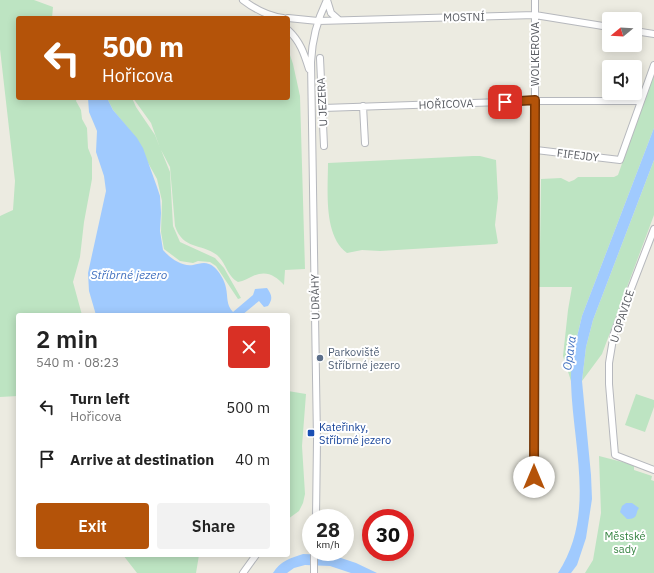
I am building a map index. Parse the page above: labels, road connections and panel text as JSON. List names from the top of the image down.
{
  "streets": {
    "street": [
      "MOSTNÍ",
      "WOLKEROVA",
      "U JEZERA",
      "HOŘICOVA",
      "FIFEJDY",
      "U DRÁHY",
      "U OPAVICE"
    ]
  },
  "crossings": [
    ["MOSTNÍ", "WOLKEROVA"],
    ["MOSTNÍ", "U DRÁHY"],
    ["WOLKEROVA", "HOŘICOVA"],
    ["WOLKEROVA", "FIFEJDY"],
    ["U JEZERA", "HOŘICOVA"],
    ["HOŘICOVA", "FIFEJDY"]
  ],
  "water": ["Stříbrné jezero", "Opava"],
  "parks": ["Městské sady"],
  "places": {
    "other": ["Parkoviště Stříbrné jezero"],
    "transit": ["Kateřinky, Stříbrné jezero"]
  },
  "north": "left",
  "page": {
    "turn": ["500 m", "Hořicova"],
    "heading": ["2 min", "540 m · 08:23"],
    "list": [
      {
        "name": "Turn left",
        "note": "Hořicova",
        "value": "500 m"
      },
      {
        "name": "Arrive at destination",
        "value": "40 m"
      }
    ],
    "buttons": ["Exit", "Share"],
    "speed": "28 km/h",
    "limit": "30"
  }
}
